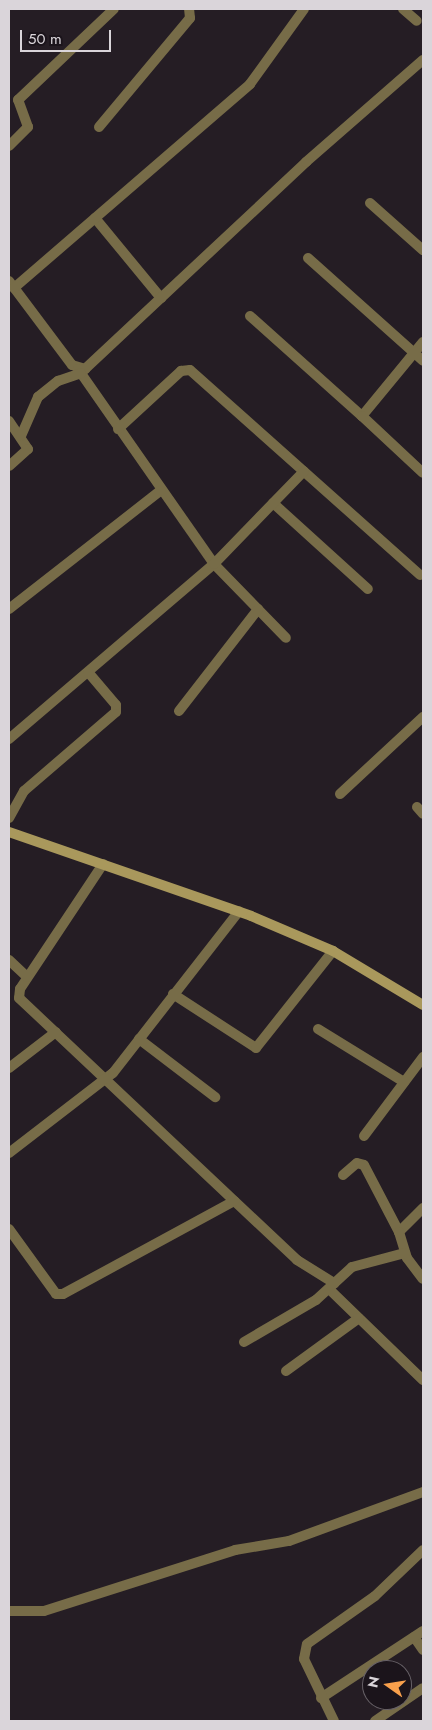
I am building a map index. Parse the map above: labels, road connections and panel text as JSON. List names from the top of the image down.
{
  "scale_bar": "50 m",
  "north": "left"
}
